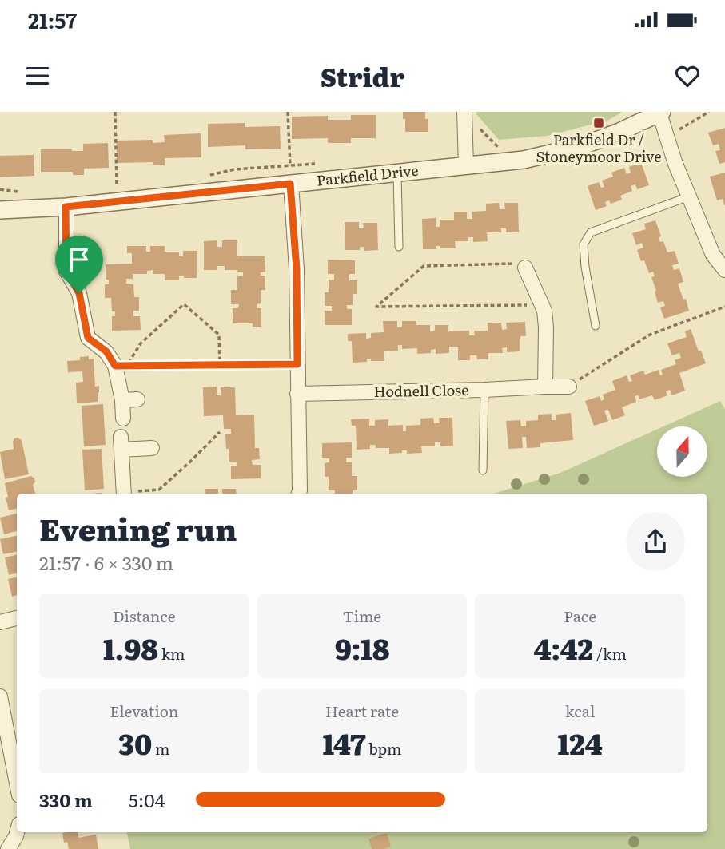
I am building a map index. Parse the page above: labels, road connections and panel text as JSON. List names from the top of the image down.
{
  "streets": {
    "street": ["Parkfield Drive", "Hodnell Close"]
  },
  "places": {
    "transit": ["Parkfield Dr / Stoneymoor Drive"]
  },
  "north": "top",
  "page": {
    "status": "21:57",
    "header": "Stridr",
    "heading": ["Evening run", "21:57 · 6 × 330 m"],
    "stats": [
      ["Distance", "1.98 km"],
      ["Time", "9:18"],
      ["Pace", "4:42 /km"],
      ["Elevation", "30 m"],
      ["Heart rate", "147 bpm"],
      ["kcal", "124"]
    ],
    "list": [
      {
        "name": "330 m",
        "note": "5:04"
      }
    ]
  }
}
